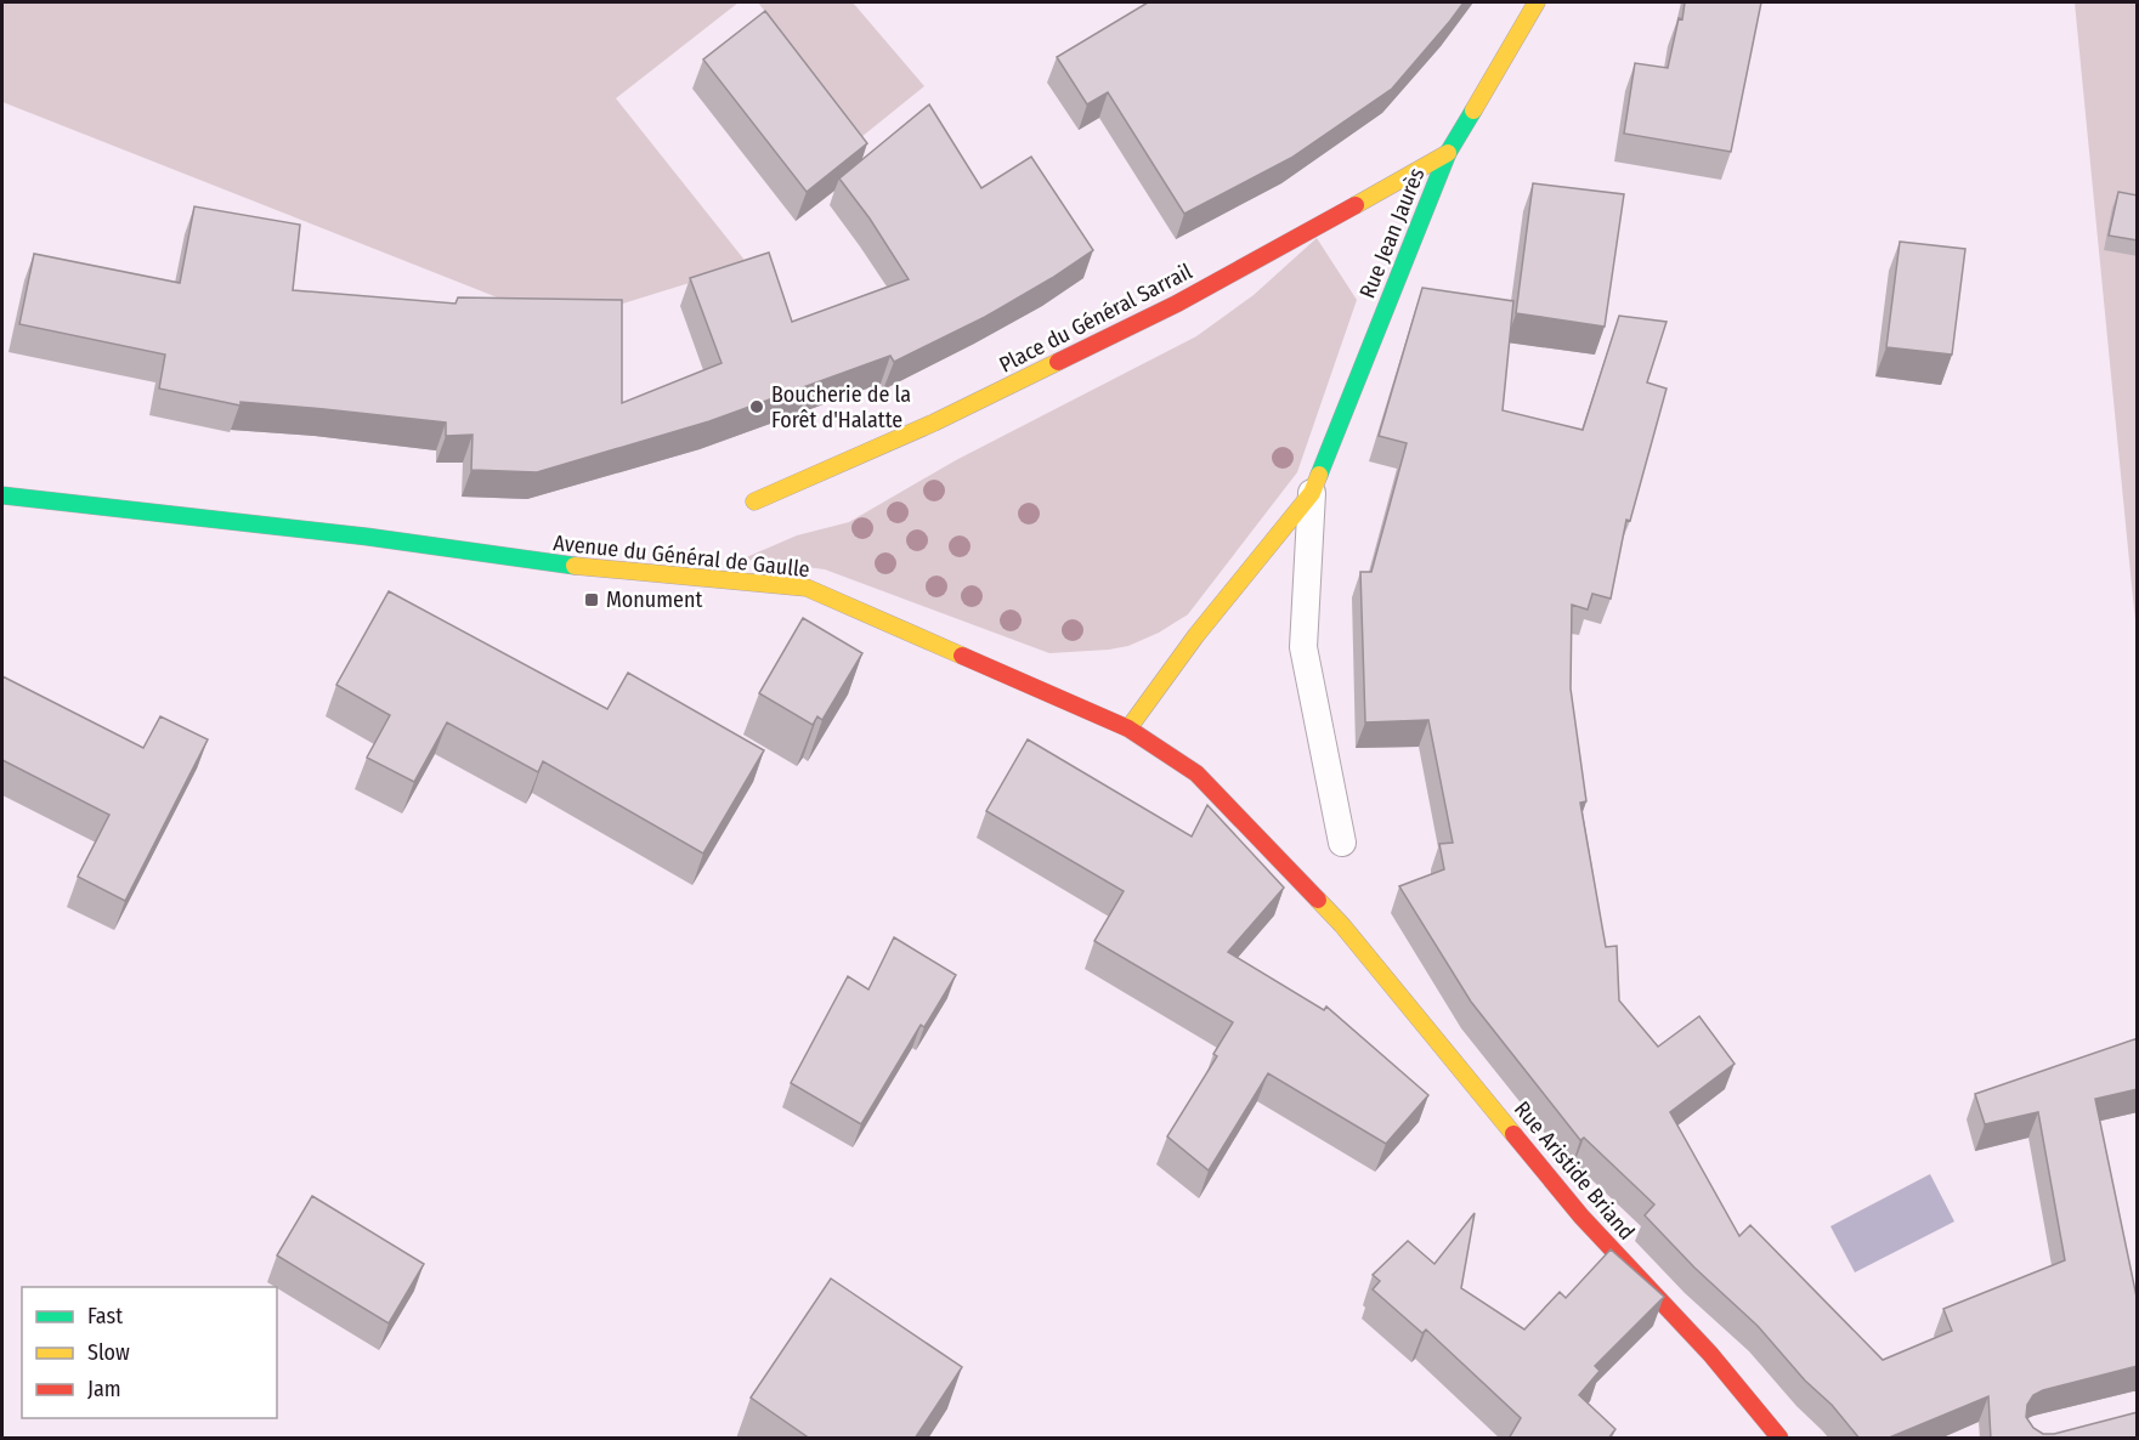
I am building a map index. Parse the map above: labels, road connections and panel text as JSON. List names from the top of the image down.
{
  "streets": {
    "street": [
      "Rue Jean Jaurès",
      "Place du Général Sarrail",
      "Avenue du Général de Gaulle",
      "Rue Aristide Briand"
    ]
  },
  "crossings": [
    ["Rue Jean Jaurès", "Place du Général Sarrail"],
    ["Avenue du Général de Gaulle", "Rue Aristide Briand"]
  ],
  "places": {
    "other": ["Boucherie de la Forêt d'Halatte"],
    "transit": ["Monument"]
  },
  "legend": ["Fast", "Slow", "Jam"]
}
